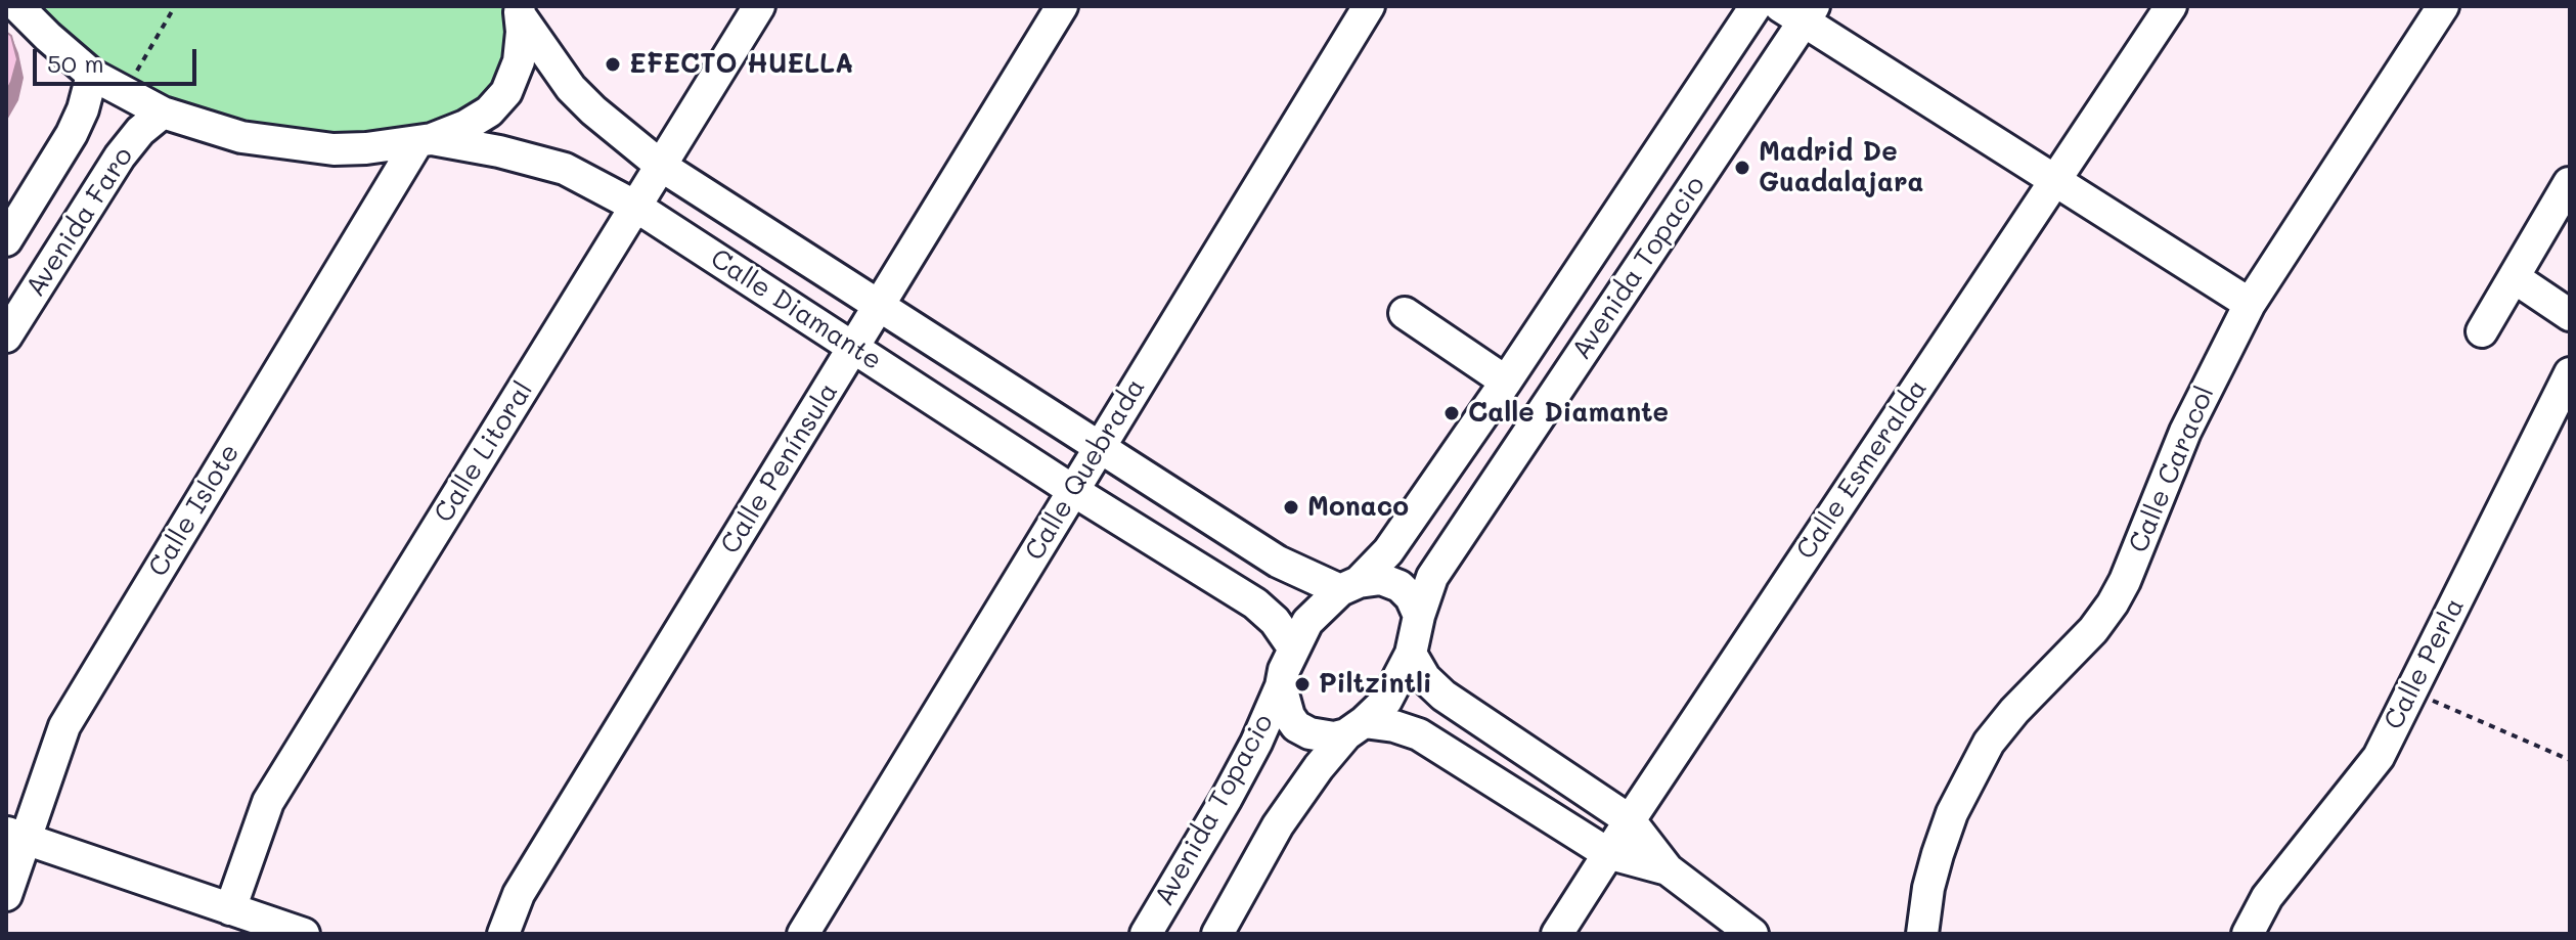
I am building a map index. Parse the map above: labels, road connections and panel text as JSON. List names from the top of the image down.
{
  "streets": {
    "street": [
      "Avenida Faro",
      "Avenida Topacio",
      "Calle Diamante",
      "Calle Litoral",
      "Calle Península",
      "Calle Quebrada",
      "Calle Esmeralda",
      "Calle Caracol",
      "Calle Islote",
      "Calle Perla"
    ]
  },
  "crossings": [
    ["Avenida Topacio", "Calle Diamante"],
    ["Calle Diamante", "Calle Litoral"],
    ["Calle Diamante", "Calle Península"],
    ["Calle Diamante", "Calle Quebrada"],
    ["Calle Diamante", "Calle Islote"]
  ],
  "places": [
    "EFECTO HUELLA",
    "Madrid De Guadalajara",
    "Calle Diamante",
    "Monaco",
    "Piltzintli"
  ],
  "scale_bar": "50 m"
}
